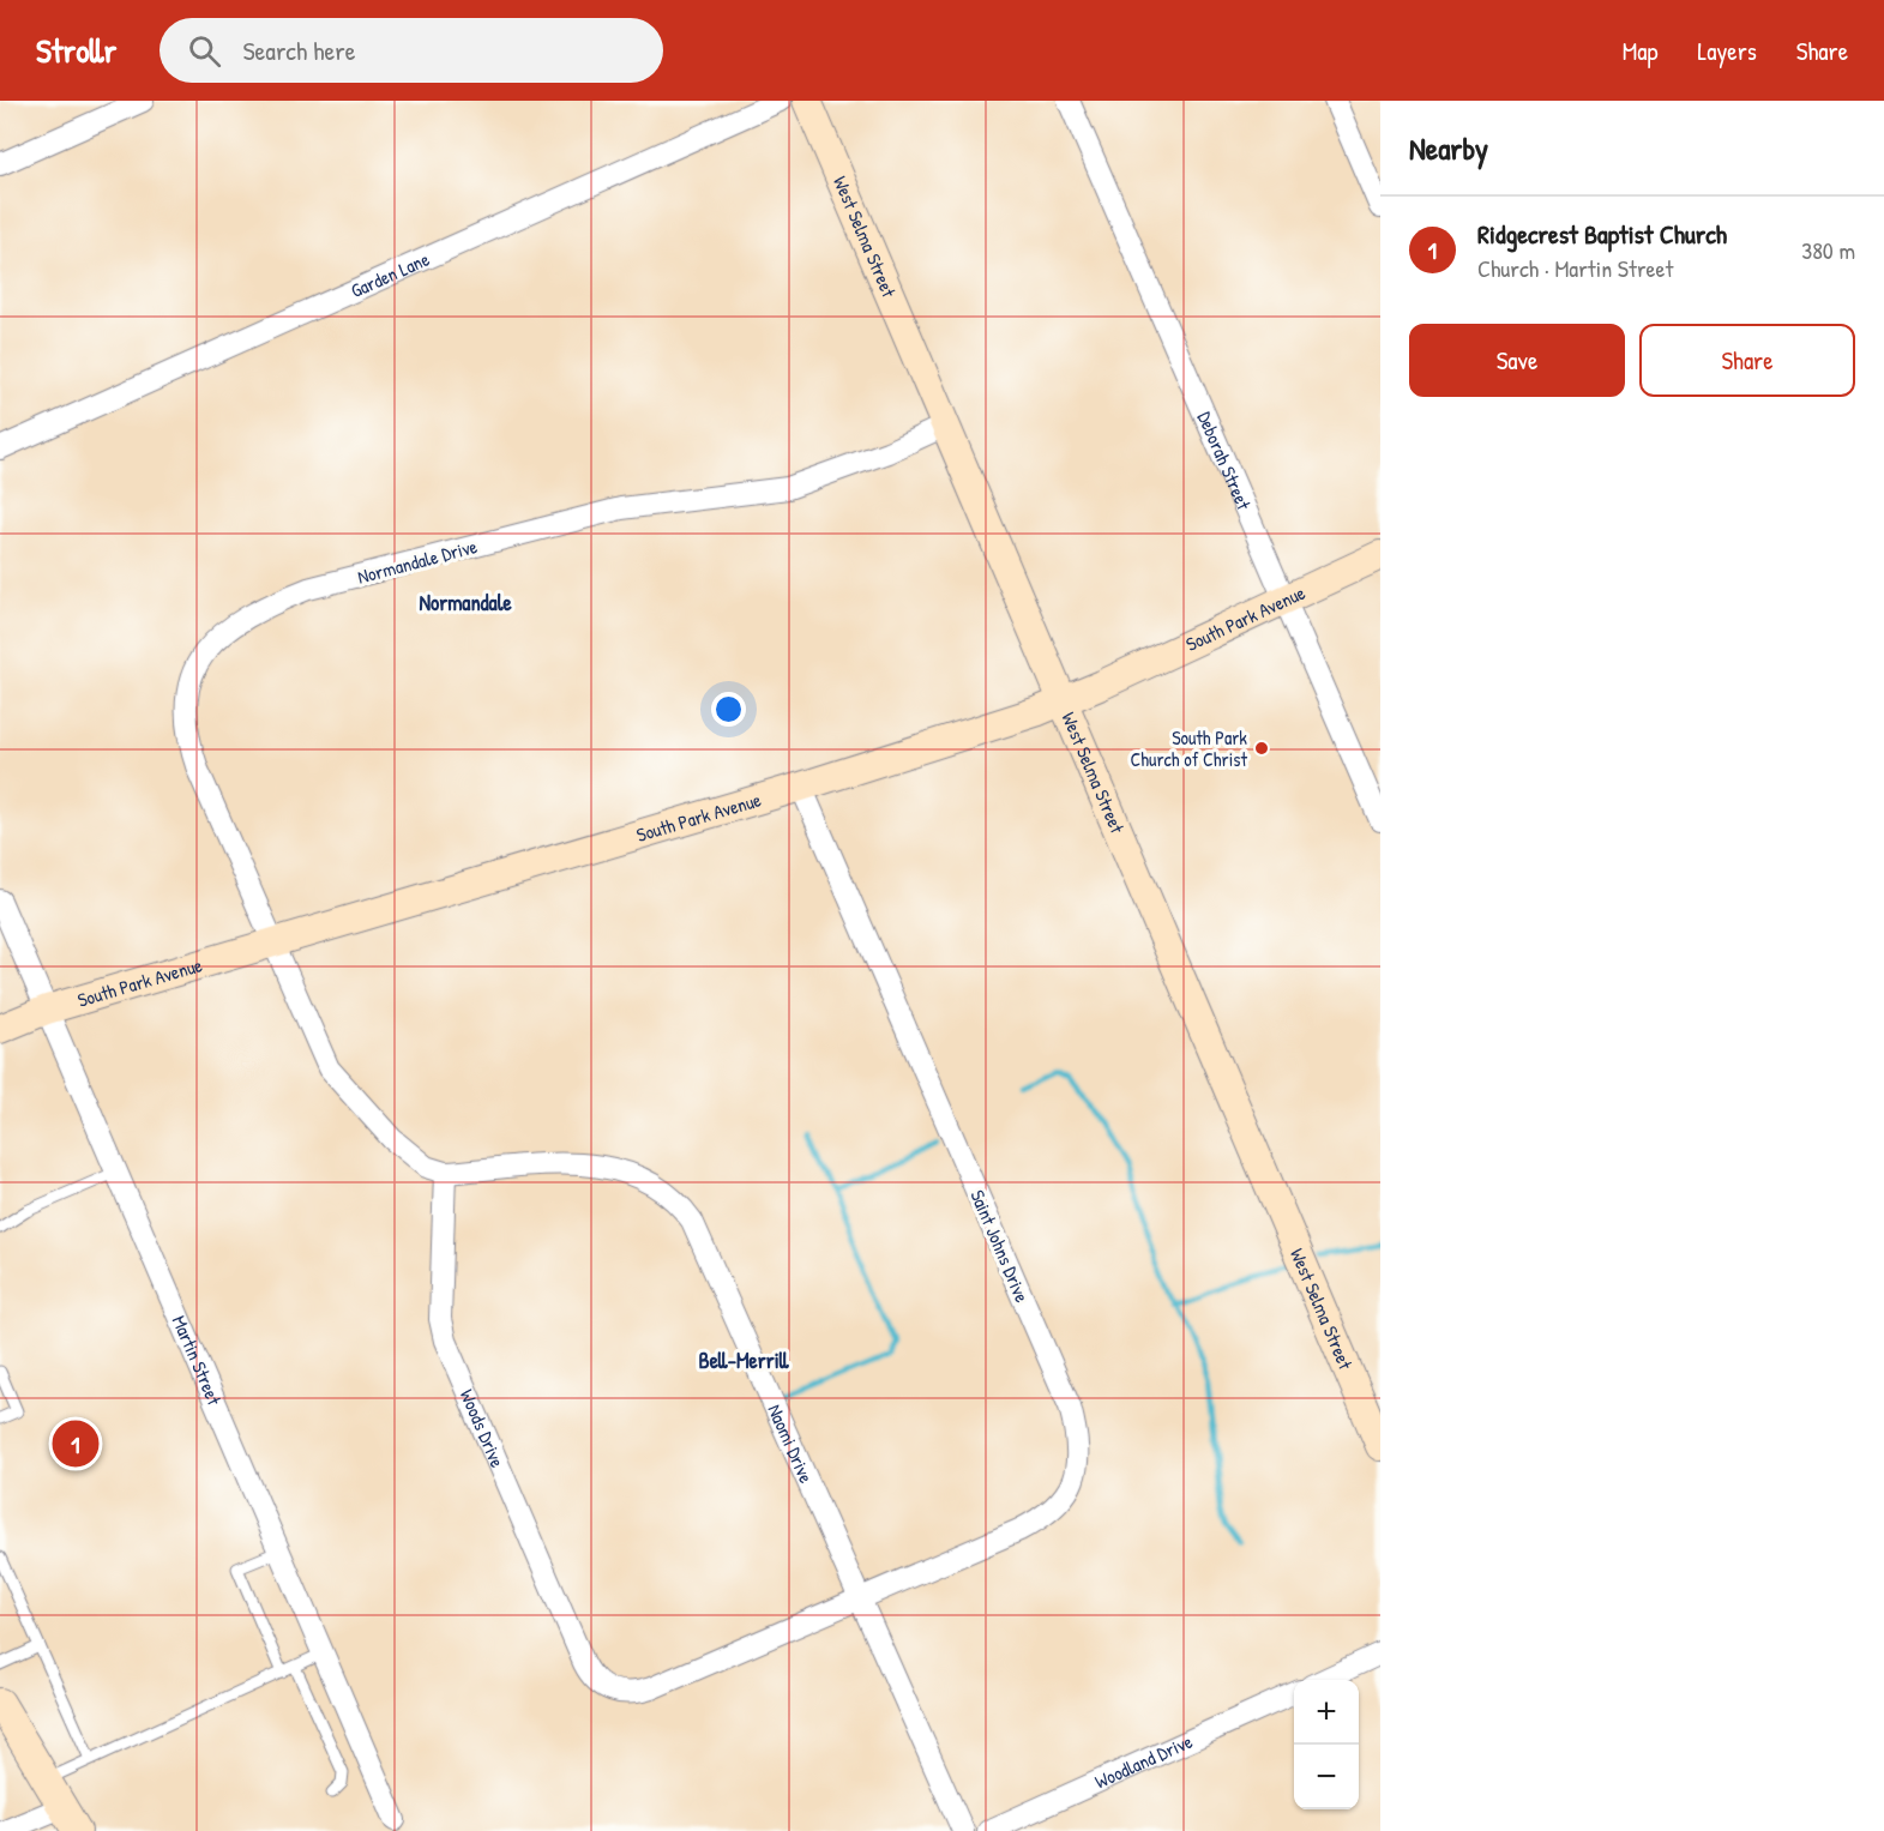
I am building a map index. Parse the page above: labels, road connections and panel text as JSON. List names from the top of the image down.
{
  "streets": {
    "street": [
      "West Selma Street",
      "Garden Lane",
      "Deborah Street",
      "Normandale Drive",
      "South Park Avenue",
      "Saint Johns Drive",
      "Martin Street",
      "Woods Drive",
      "Naomi Drive",
      "Woodland Drive"
    ]
  },
  "crossings": [
    ["West Selma Street", "Normandale Drive"],
    ["West Selma Street", "South Park Avenue"],
    ["Deborah Street", "South Park Avenue"],
    ["Normandale Drive", "South Park Avenue"],
    ["South Park Avenue", "Saint Johns Drive"],
    ["South Park Avenue", "Martin Street"],
    ["Saint Johns Drive", "Woods Drive"],
    ["Saint Johns Drive", "Naomi Drive"],
    ["Woods Drive", "Naomi Drive"]
  ],
  "districts": ["Normandale", "Bell-Merrill"],
  "places": ["South Park Church of Christ"],
  "page": {
    "header": "Strollr",
    "search": "Search here",
    "nav": ["Map", "Layers", "Share"],
    "heading": "Nearby",
    "list": [
      {
        "mark": "1",
        "name": "Ridgecrest Baptist Church",
        "note": "Church · Martin Street",
        "value": "380 m"
      }
    ],
    "buttons": ["Save", "Share"],
    "pins": "1",
    "map_buttons": ["+", "−"]
  }
}
